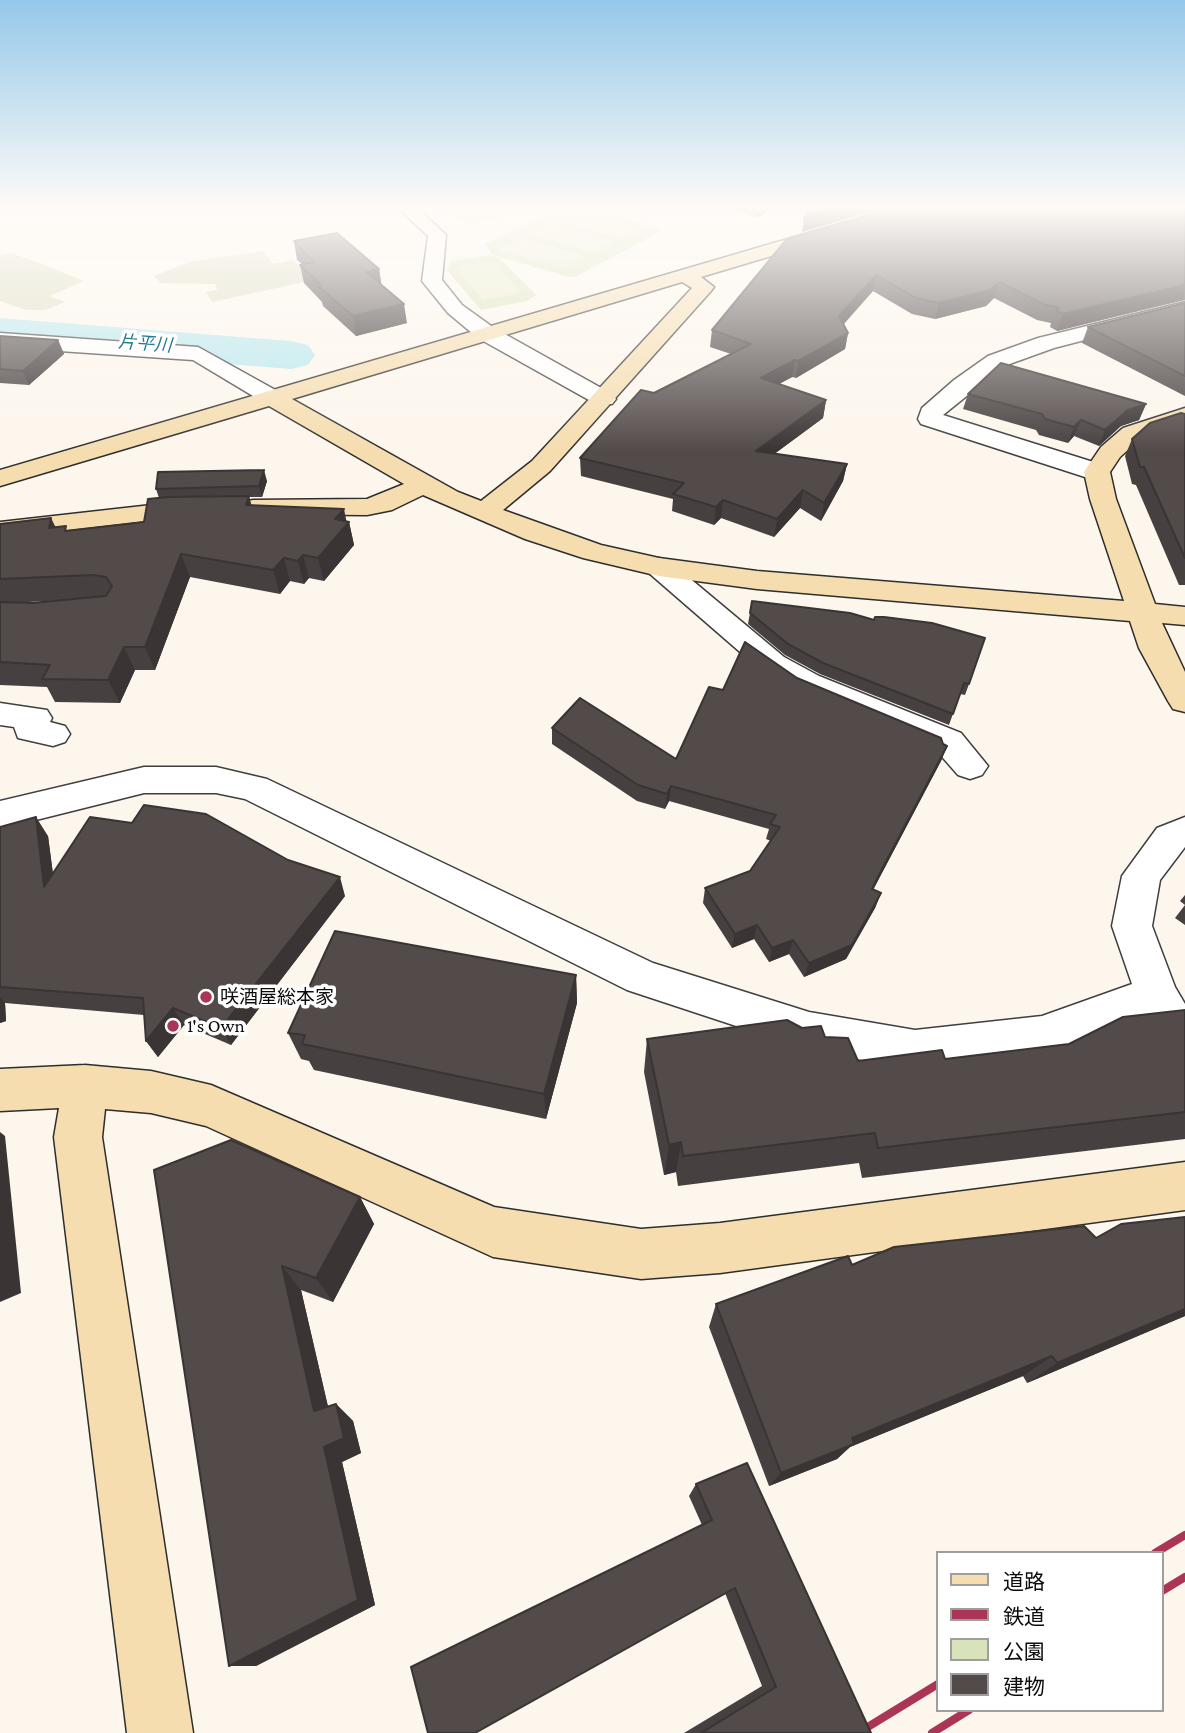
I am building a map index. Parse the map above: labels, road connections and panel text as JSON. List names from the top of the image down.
{
  "water": ["片平川"],
  "places": ["咲酒屋総本家", "1's Own"],
  "legend": [
    "道路",
    "鉄道",
    "公園",
    "建物"
  ]
}
